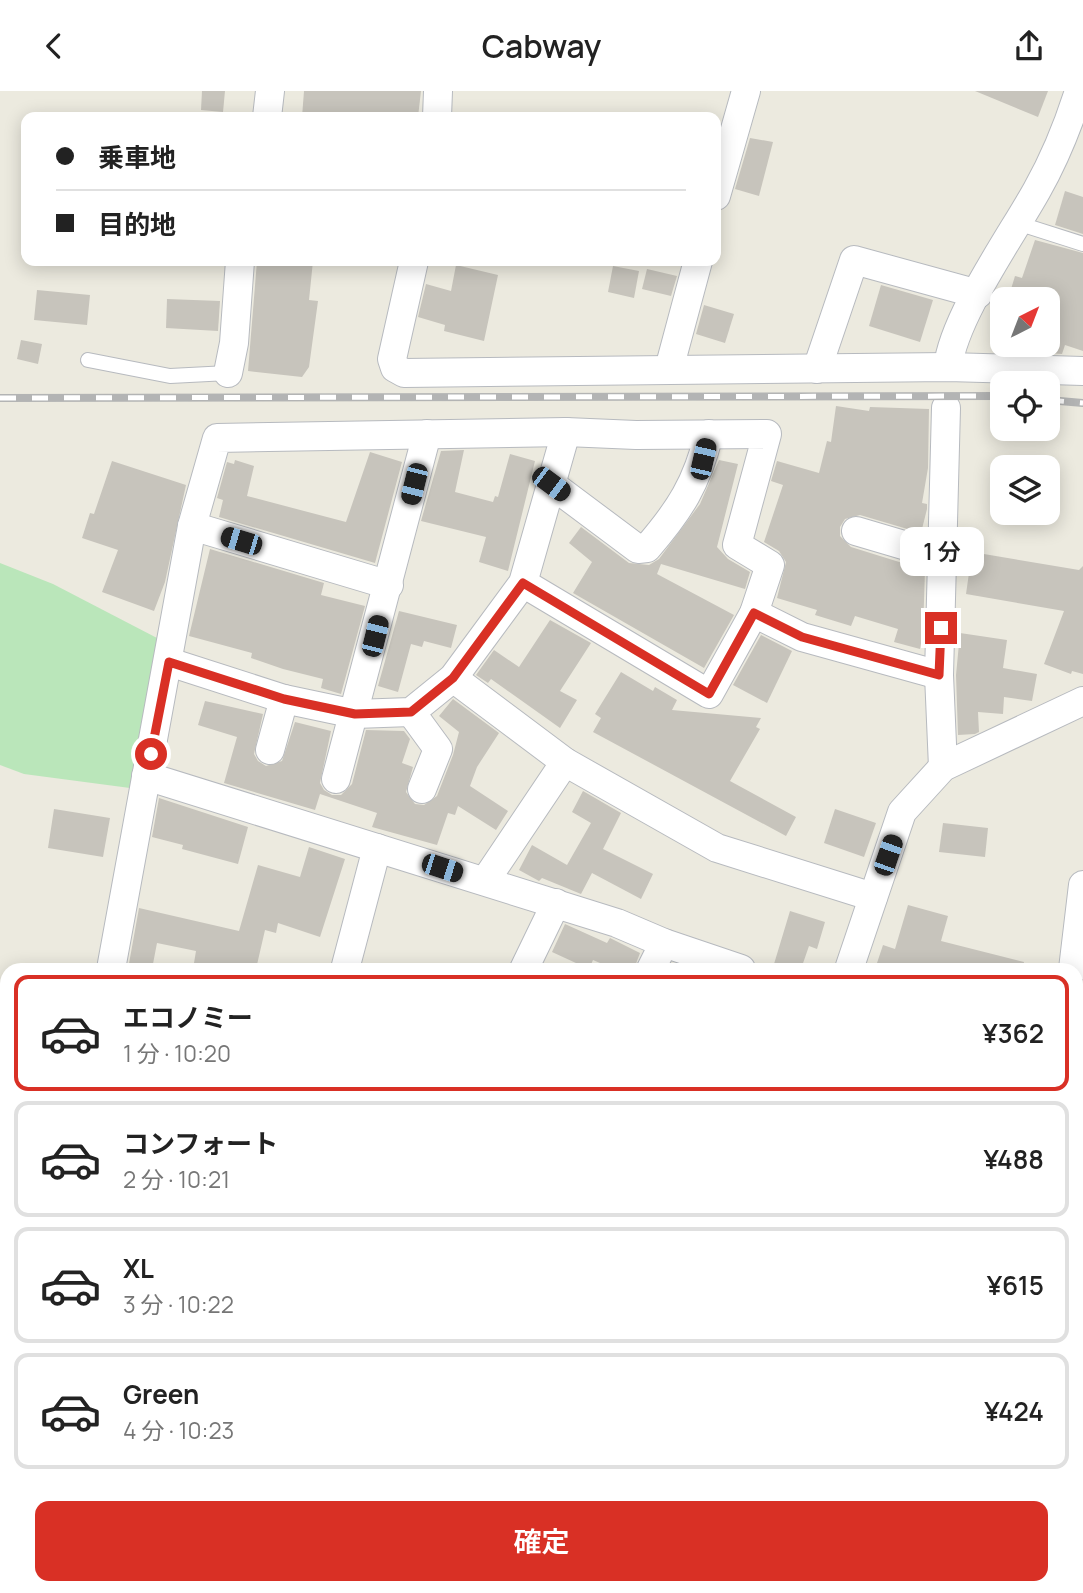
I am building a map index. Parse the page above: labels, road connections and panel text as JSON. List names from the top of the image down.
{
  "north": "top right",
  "page": {
    "header": "Cabway",
    "banner": ["乗車地", "目的地"],
    "bubble": "1 分",
    "list": [
      {
        "name": "エコノミー",
        "note": "1 分 · 10:20",
        "value": "¥362"
      },
      {
        "name": "コンフォート",
        "note": "2 分 · 10:21",
        "value": "¥488"
      },
      {
        "name": "XL",
        "note": "3 分 · 10:22",
        "value": "¥615"
      },
      {
        "name": "Green",
        "note": "4 分 · 10:23",
        "value": "¥424"
      }
    ],
    "buttons": "確定"
  }
}
